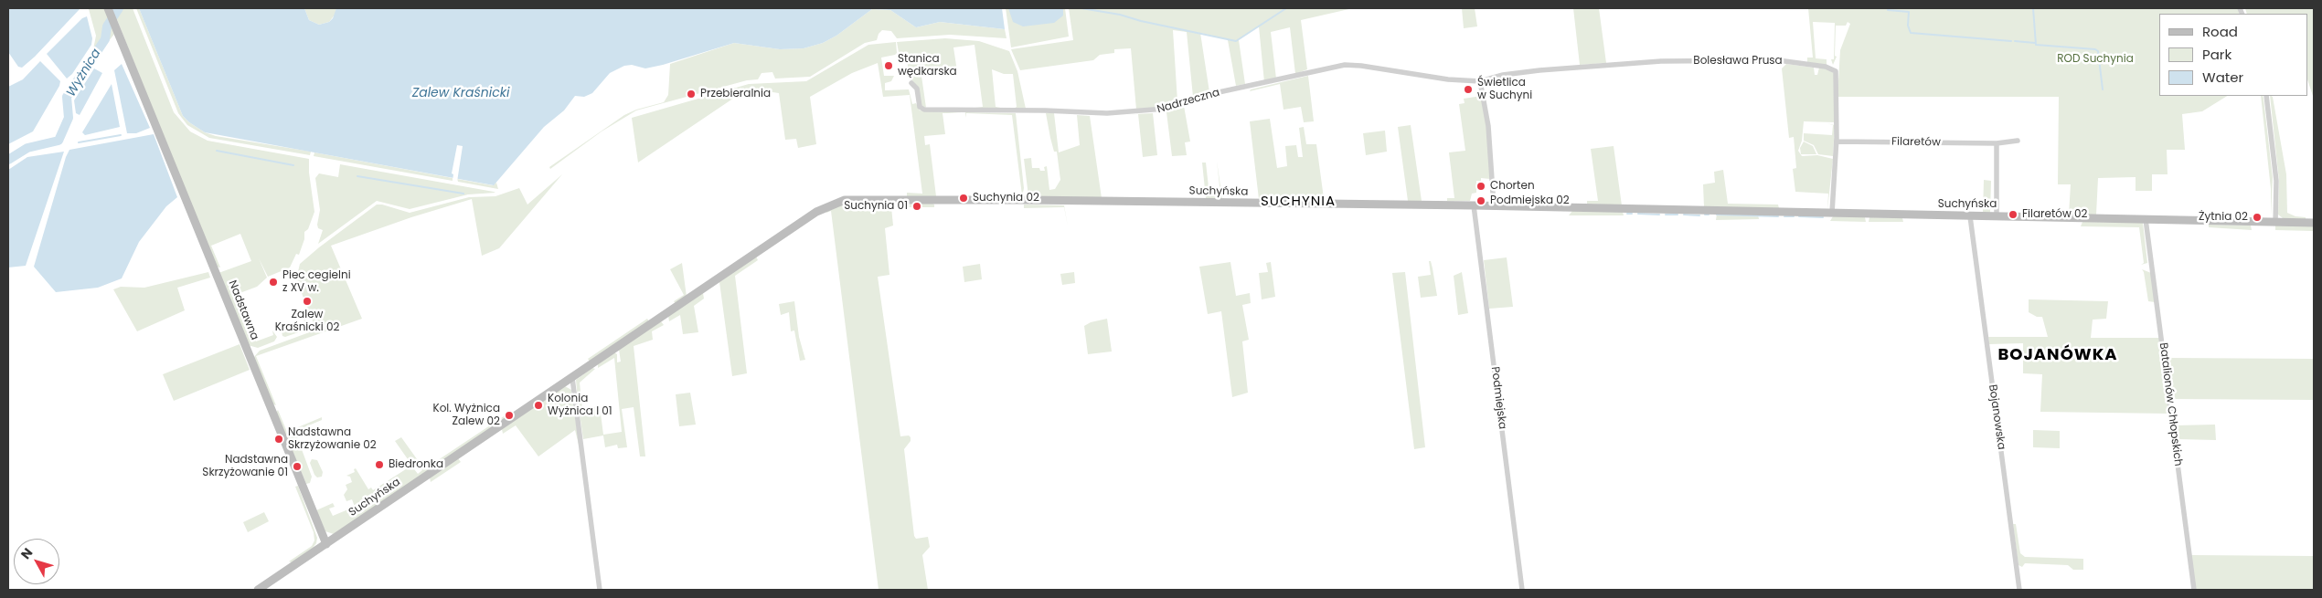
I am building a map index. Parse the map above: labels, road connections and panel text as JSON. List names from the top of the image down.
{
  "streets": {
    "street": [
      "Bolesława Prusa",
      "Nadrzeczna",
      "Filaretów",
      "Suchyńska",
      "Nadstawna",
      "Podmiejska",
      "Batalionów Chłopskich",
      "Bojanowska"
    ]
  },
  "crossings": [
    ["Bolesława Prusa", "Nadrzeczna"],
    ["Bolesława Prusa", "Filaretów"],
    ["Bolesława Prusa", "Suchyńska"],
    ["Suchyńska", "Nadstawna"],
    ["Suchyńska", "Podmiejska"],
    ["Suchyńska", "Batalionów Chłopskich"],
    ["Suchyńska", "Bojanowska"]
  ],
  "districts": ["SUCHYNIA", "BOJANÓWKA"],
  "water": ["Wyżnica", "Zalew Kraśnicki"],
  "parks": ["ROD Suchynia"],
  "places": [
    "Stanica wędkarska",
    "Świetlica w Suchyni",
    "Przebieralnia",
    "Chorten",
    "Suchynia 02",
    "Podmiejska 02",
    "Suchynia 01",
    "Filaretów 02",
    "Żytnia 02",
    "Piec cegielni z XV w.",
    "Zalew Kraśnicki 02",
    "Kolonia Wyżnica I 01",
    "Kol. Wyżnica Zalew 02",
    "Nadstawna Skrzyżowanie 02",
    "Biedronka",
    "Nadstawna Skrzyżowanie 01"
  ],
  "legend": ["Road", "Park", "Water"],
  "north": "top left"
}
